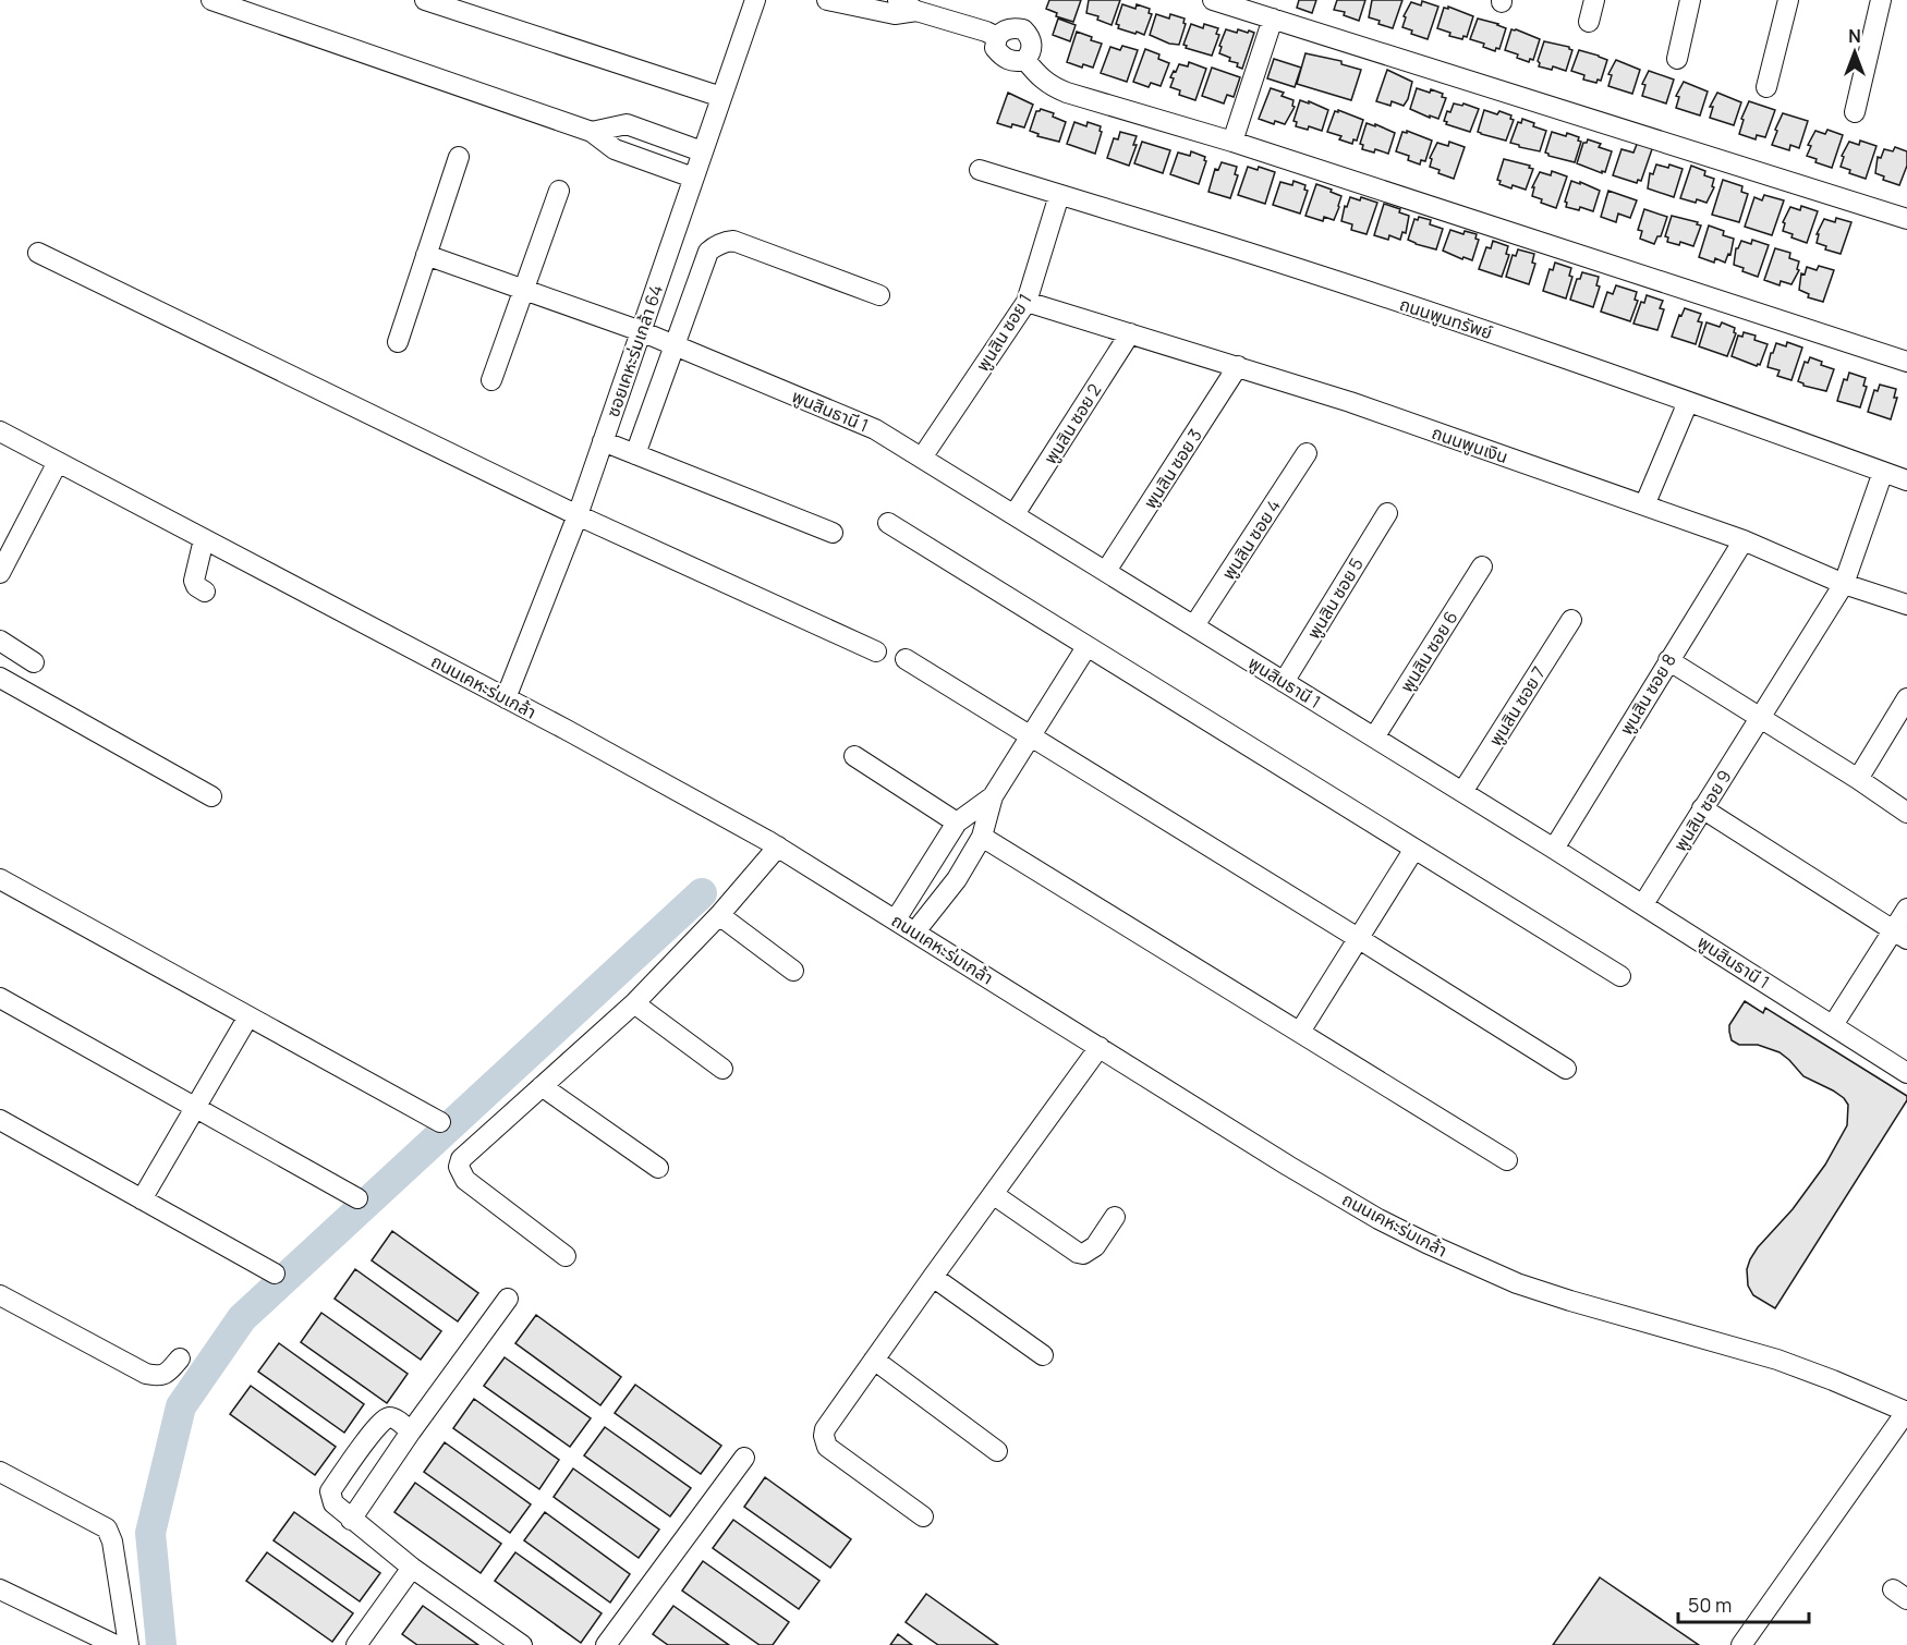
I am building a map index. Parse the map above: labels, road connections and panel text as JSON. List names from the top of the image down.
{
  "streets": {
    "street": [
      "ถนนพูนทรัพย์",
      "พูนสิน ซอย 1",
      "ซอยเคหะร่มเกล้า 64",
      "พูนสินธานี 1",
      "พูนสิน ซอย 2",
      "ถนนพูนเงิน",
      "พูนสิน ซอย 3",
      "พูนสิน ซอย 4",
      "พูนสิน ซอย 5",
      "พูนสิน ซอย 6",
      "ถนนเคหะร่มเกล้า",
      "พูนสิน ซอย 8",
      "พูนสิน ซอย 7",
      "พูนสิน ซอย 9"
    ]
  },
  "crossings": [
    ["ถนนพูนทรัพย์", "พูนสิน ซอย 1"],
    ["ถนนพูนทรัพย์", "พูนสิน ซอย 9"],
    ["พูนสิน ซอย 1", "พูนสินธานี 1"],
    ["พูนสิน ซอย 1", "ถนนพูนเงิน"],
    ["ซอยเคหะร่มเกล้า 64", "พูนสินธานี 1"],
    ["ซอยเคหะร่มเกล้า 64", "ถนนเคหะร่มเกล้า"],
    ["พูนสินธานี 1", "พูนสิน ซอย 2"],
    ["พูนสินธานี 1", "พูนสิน ซอย 3"],
    ["พูนสินธานี 1", "พูนสิน ซอย 4"],
    ["พูนสินธานี 1", "พูนสิน ซอย 5"],
    ["พูนสินธานี 1", "พูนสิน ซอย 6"],
    ["พูนสินธานี 1", "พูนสิน ซอย 8"],
    ["พูนสินธานี 1", "พูนสิน ซอย 7"],
    ["พูนสินธานี 1", "พูนสิน ซอย 9"],
    ["พูนสิน ซอย 2", "ถนนพูนเงิน"],
    ["ถนนพูนเงิน", "พูนสิน ซอย 3"],
    ["ถนนพูนเงิน", "พูนสิน ซอย 8"],
    ["ถนนพูนเงิน", "พูนสิน ซอย 9"]
  ],
  "scale_bar": "50 m",
  "north": "top"
}
